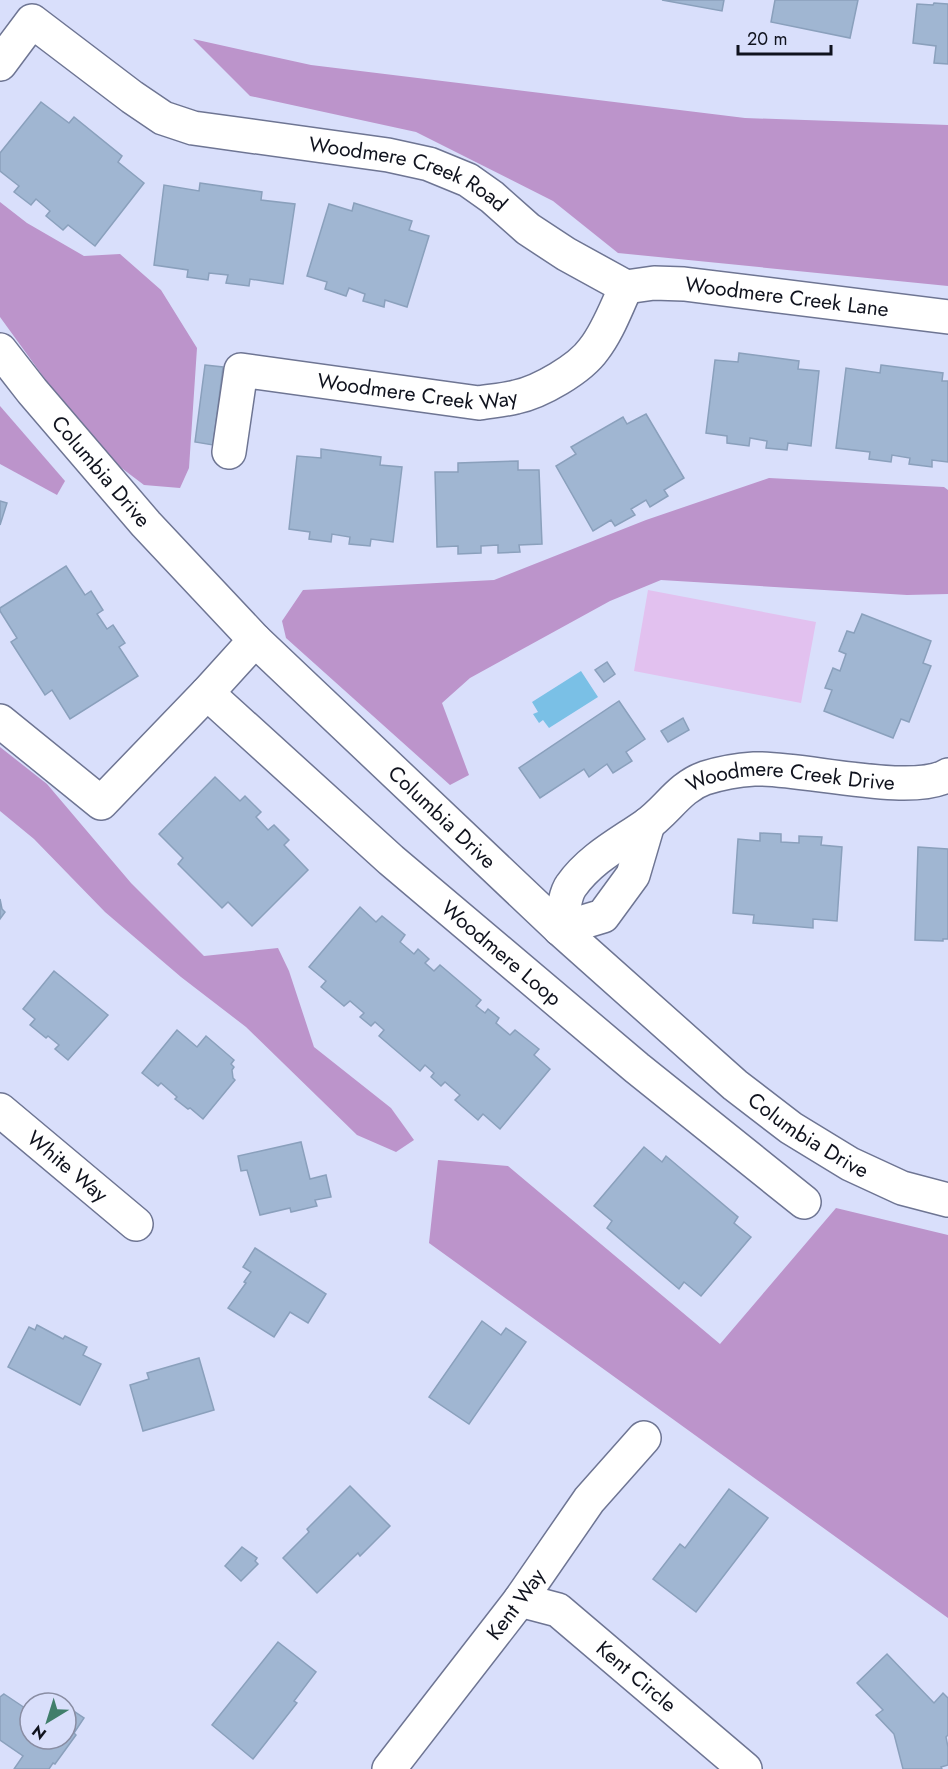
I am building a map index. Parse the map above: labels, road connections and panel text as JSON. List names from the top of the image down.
{
  "streets": {
    "street": [
      "Woodmere Creek Road",
      "Woodmere Creek Lane",
      "Woodmere Creek Way",
      "Columbia Drive",
      "Woodmere Creek Drive",
      "Woodmere Loop",
      "White Way",
      "Kent Way",
      "Kent Circle"
    ]
  },
  "crossings": [
    ["Woodmere Creek Road", "Woodmere Creek Lane"],
    ["Woodmere Creek Road", "Woodmere Creek Way"],
    ["Woodmere Creek Lane", "Woodmere Creek Way"],
    ["Columbia Drive", "Woodmere Creek Drive"],
    ["Kent Way", "Kent Circle"]
  ],
  "scale_bar": "20 m",
  "north": "bottom left"
}
